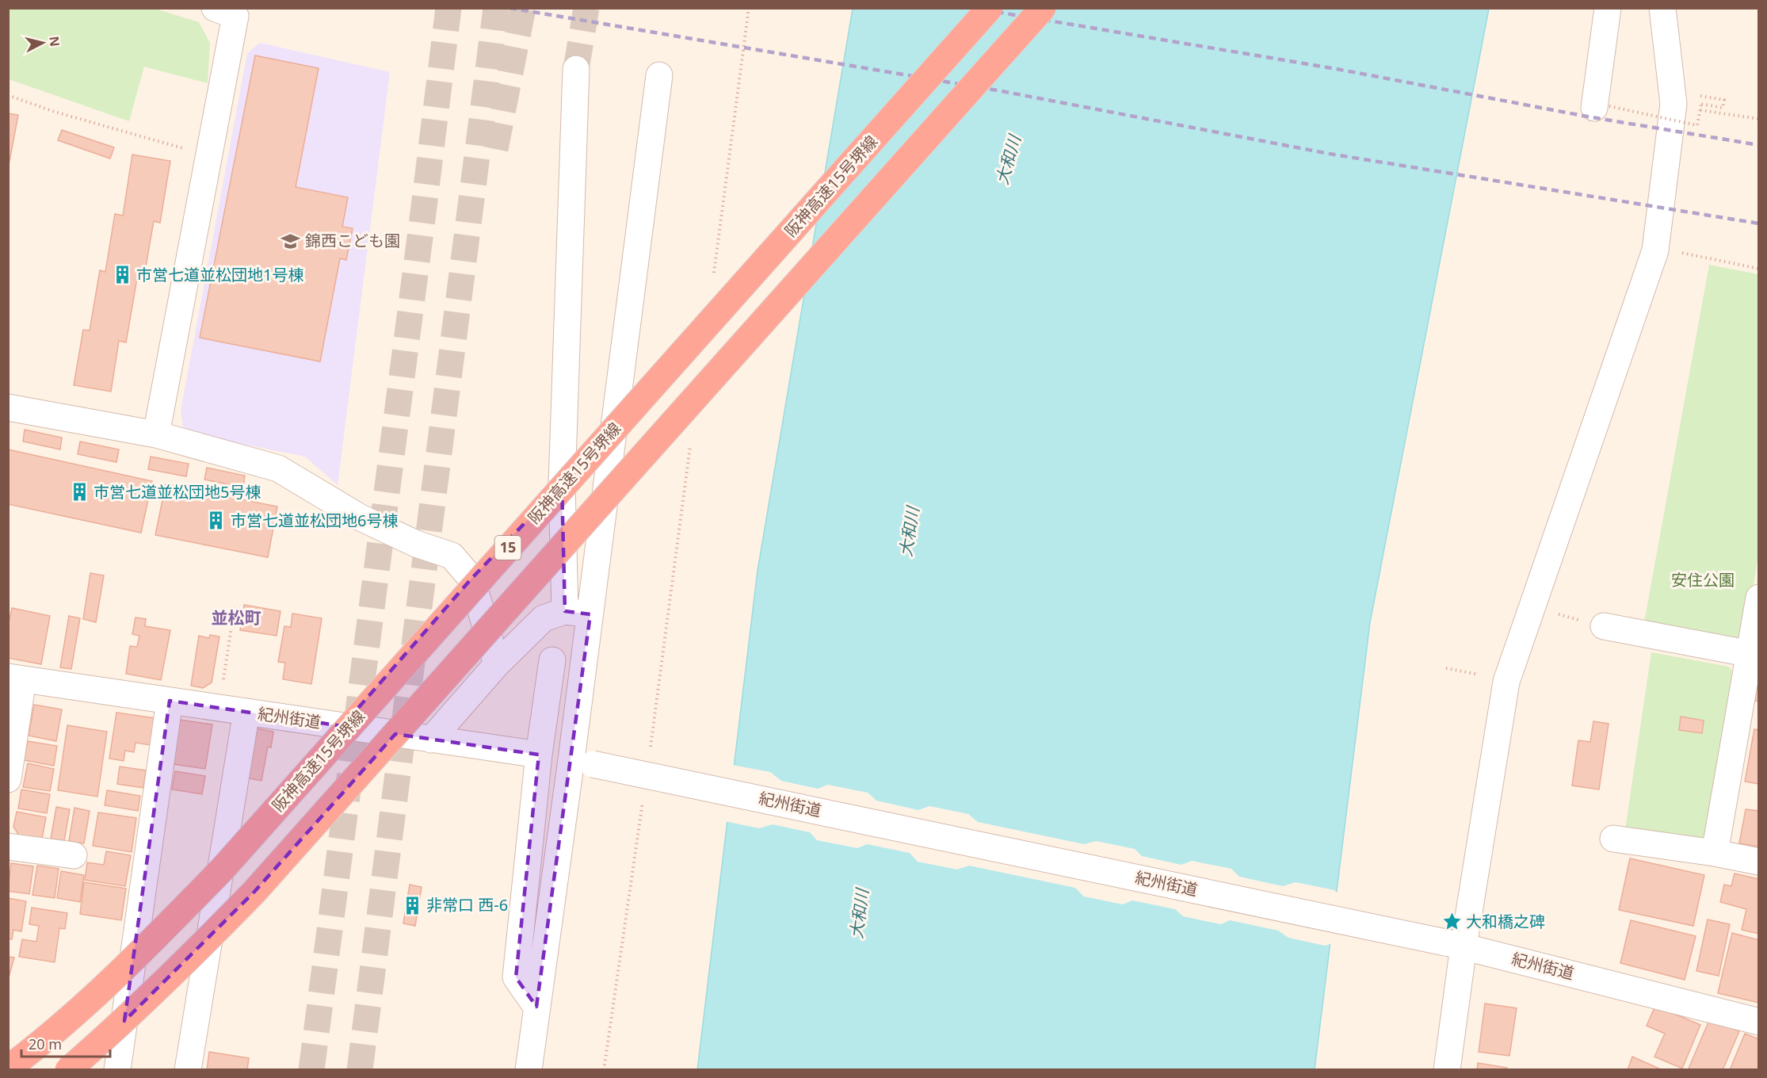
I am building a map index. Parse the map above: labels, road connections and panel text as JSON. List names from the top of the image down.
{
  "streets": {
    "highway": ["阪神高速15号堺線", "15"],
    "street": ["紀州街道"]
  },
  "districts": ["並松町"],
  "water": ["大和川"],
  "parks": ["安住公園"],
  "places": {
    "school or university": ["錦西こども園"],
    "building": [
      "市営七道並松団地1号棟",
      "市営七道並松団地5号棟",
      "市営七道並松団地6号棟",
      "非常口 西-6"
    ],
    "place": ["大和橋之碑"]
  },
  "scale_bar": "20 m",
  "north": "right"
}
